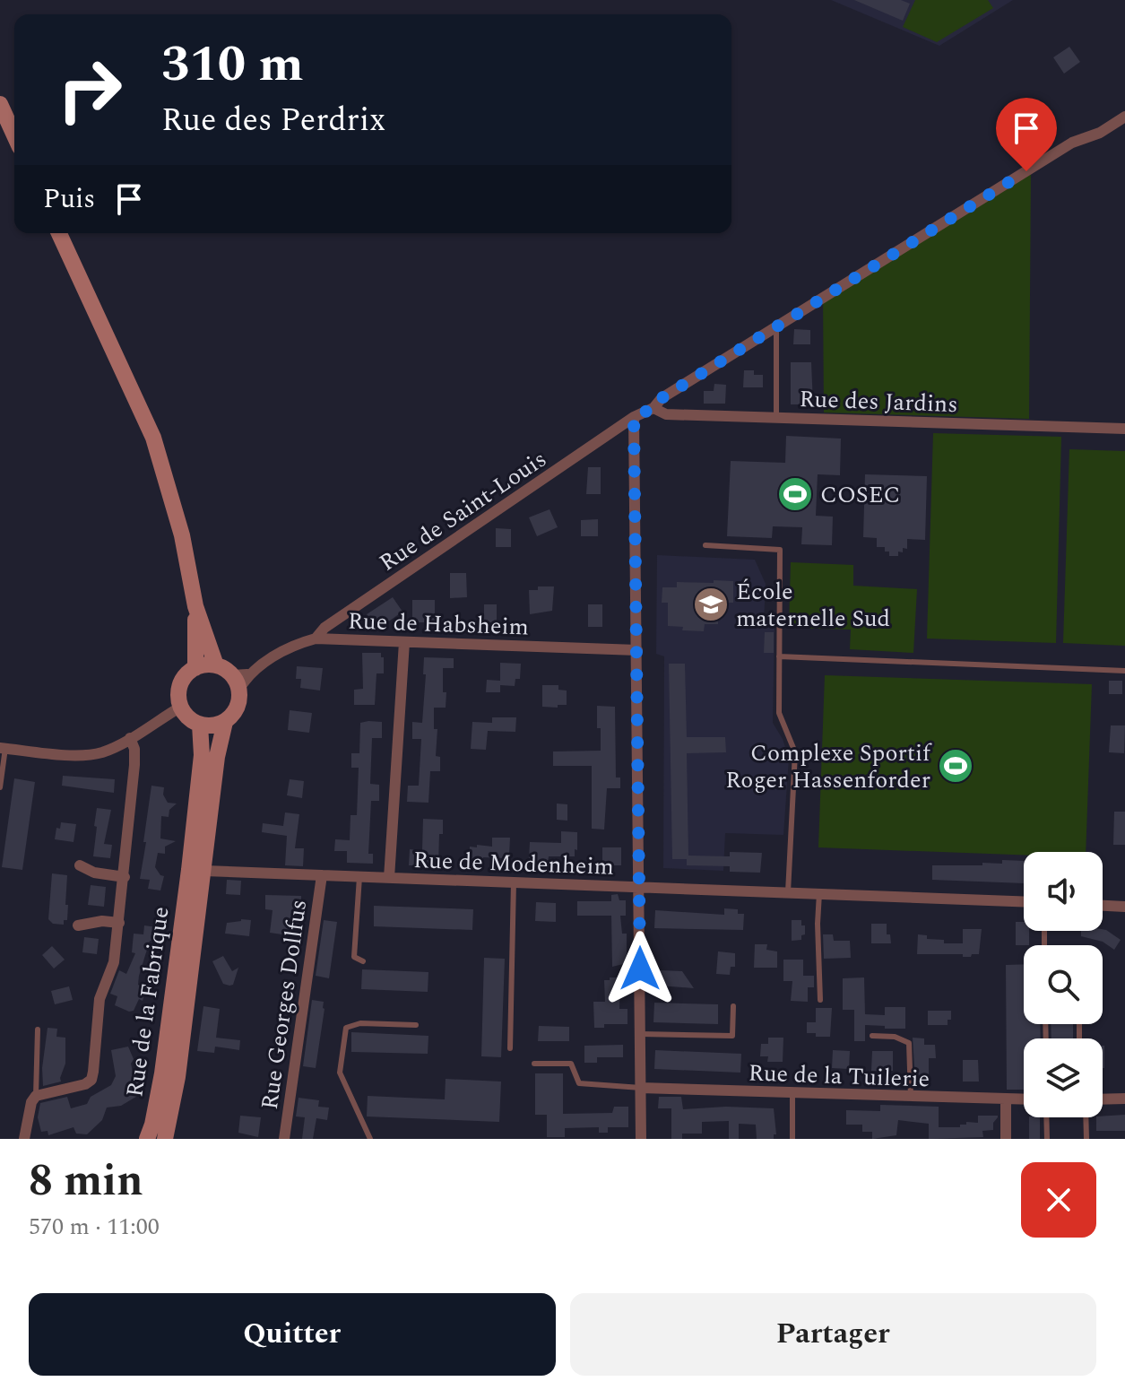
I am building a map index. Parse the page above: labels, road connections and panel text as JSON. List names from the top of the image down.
{
  "streets": {
    "main road": ["Rue de la Fabrique"],
    "street": [
      "Rue des Jardins",
      "Rue de Saint-Louis",
      "Rue de Habsheim",
      "Rue de Modenheim",
      "Rue Georges Dollfus",
      "Rue de la Tuilerie"
    ]
  },
  "crossings": [
    ["Rue de Saint-Louis", "Rue de Habsheim"],
    ["Rue de Habsheim", "Rue de la Fabrique"],
    ["Rue de Modenheim", "Rue de la Fabrique"],
    ["Rue de Modenheim", "Rue Georges Dollfus"]
  ],
  "places": {
    "sports": ["COSEC", "Complexe Sportif Roger Hassenforder"],
    "school or university": ["École maternelle Sud"]
  },
  "page": {
    "turn": ["310 m", "Rue des Perdrix"],
    "then": "Puis",
    "heading": ["8 min", "570 m · 11:00"],
    "buttons": ["Quitter", "Partager"]
  }
}
